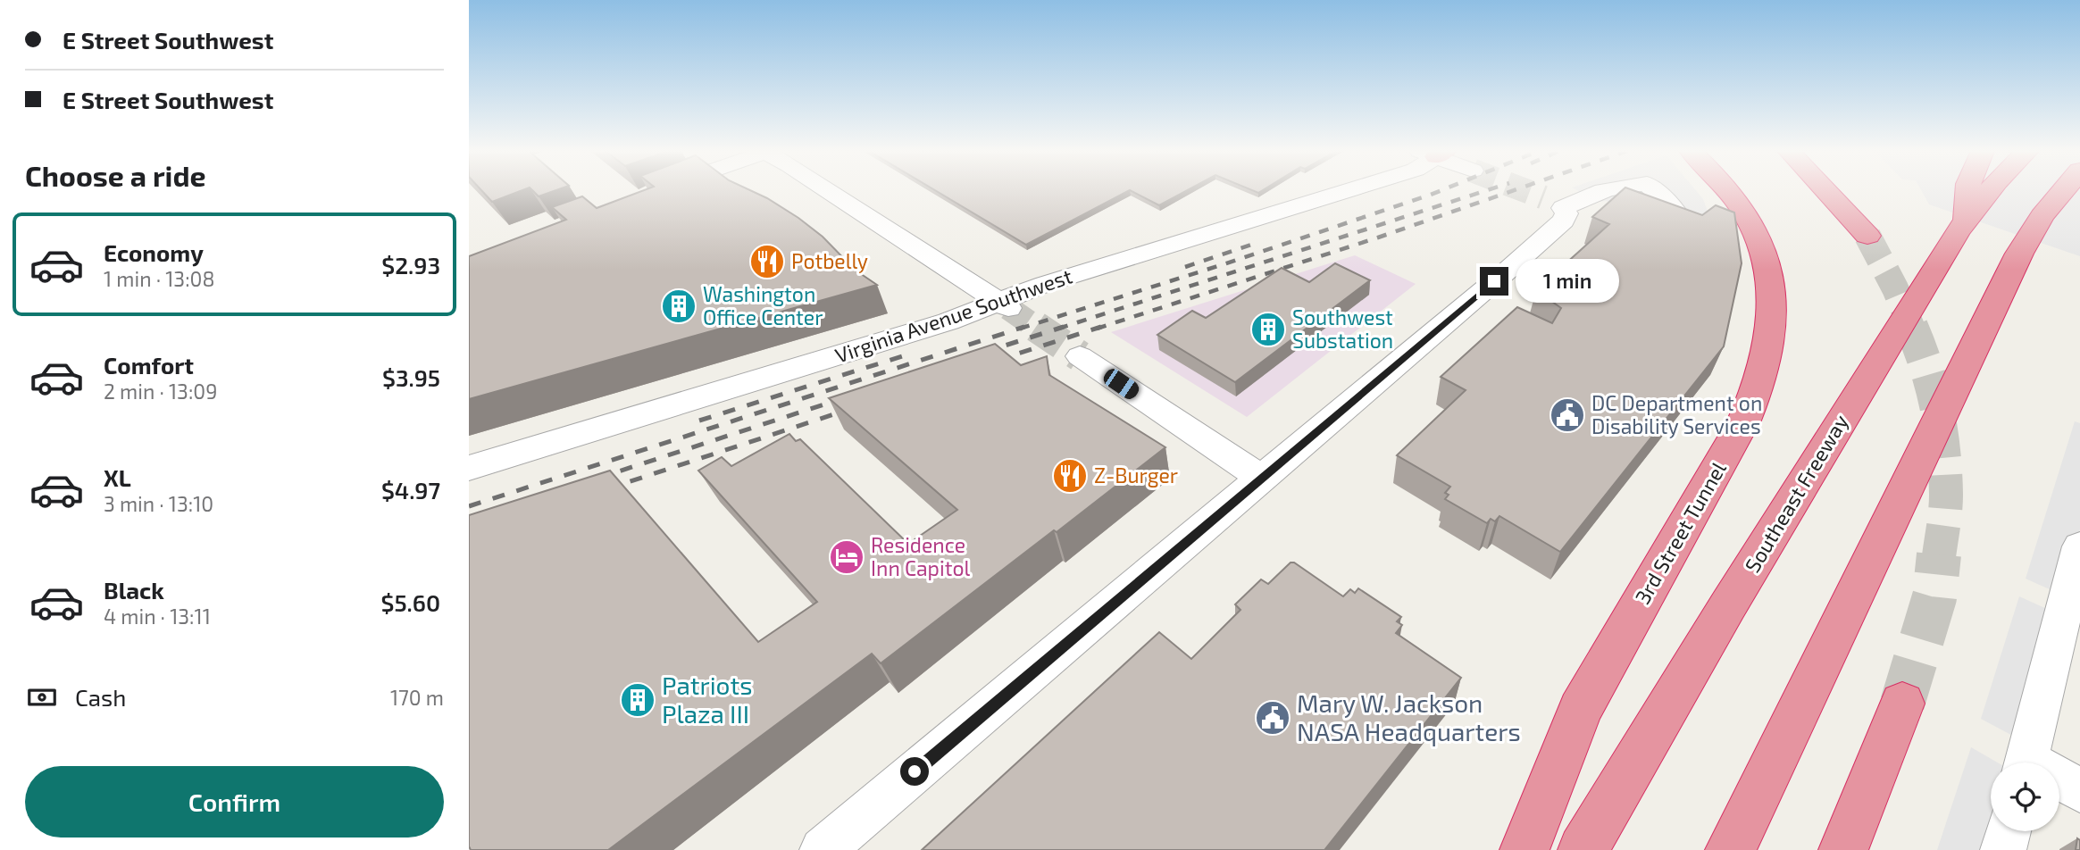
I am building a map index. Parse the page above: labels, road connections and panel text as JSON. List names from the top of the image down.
{
  "streets": {
    "highway": ["Southeast Freeway", "3rd Street Tunnel"],
    "street": ["Virginia Avenue Southwest"]
  },
  "places": {
    "restaurant": ["Potbelly", "Z-Burger"],
    "building": ["Washington Office Center", "Southwest Substation", "Patriots Plaza III"],
    "public building": ["DC Department on Disability Services", "Mary W. Jackson NASA Headquarters"],
    "hotel": ["Residence Inn Capitol"]
  },
  "page": {
    "banner": ["E Street Southwest", "E Street Southwest"],
    "heading": "Choose a ride",
    "list": [
      {
        "name": "Economy",
        "note": "1 min · 13:08",
        "value": "$2.93"
      },
      {
        "name": "Comfort",
        "note": "2 min · 13:09",
        "value": "$3.95"
      },
      {
        "name": "XL",
        "note": "3 min · 13:10",
        "value": "$4.97"
      },
      {
        "name": "Black",
        "note": "4 min · 13:11",
        "value": "$5.60"
      }
    ],
    "bubble": "1 min",
    "pay": ["Cash", "170 m"],
    "buttons": "Confirm"
  }
}
